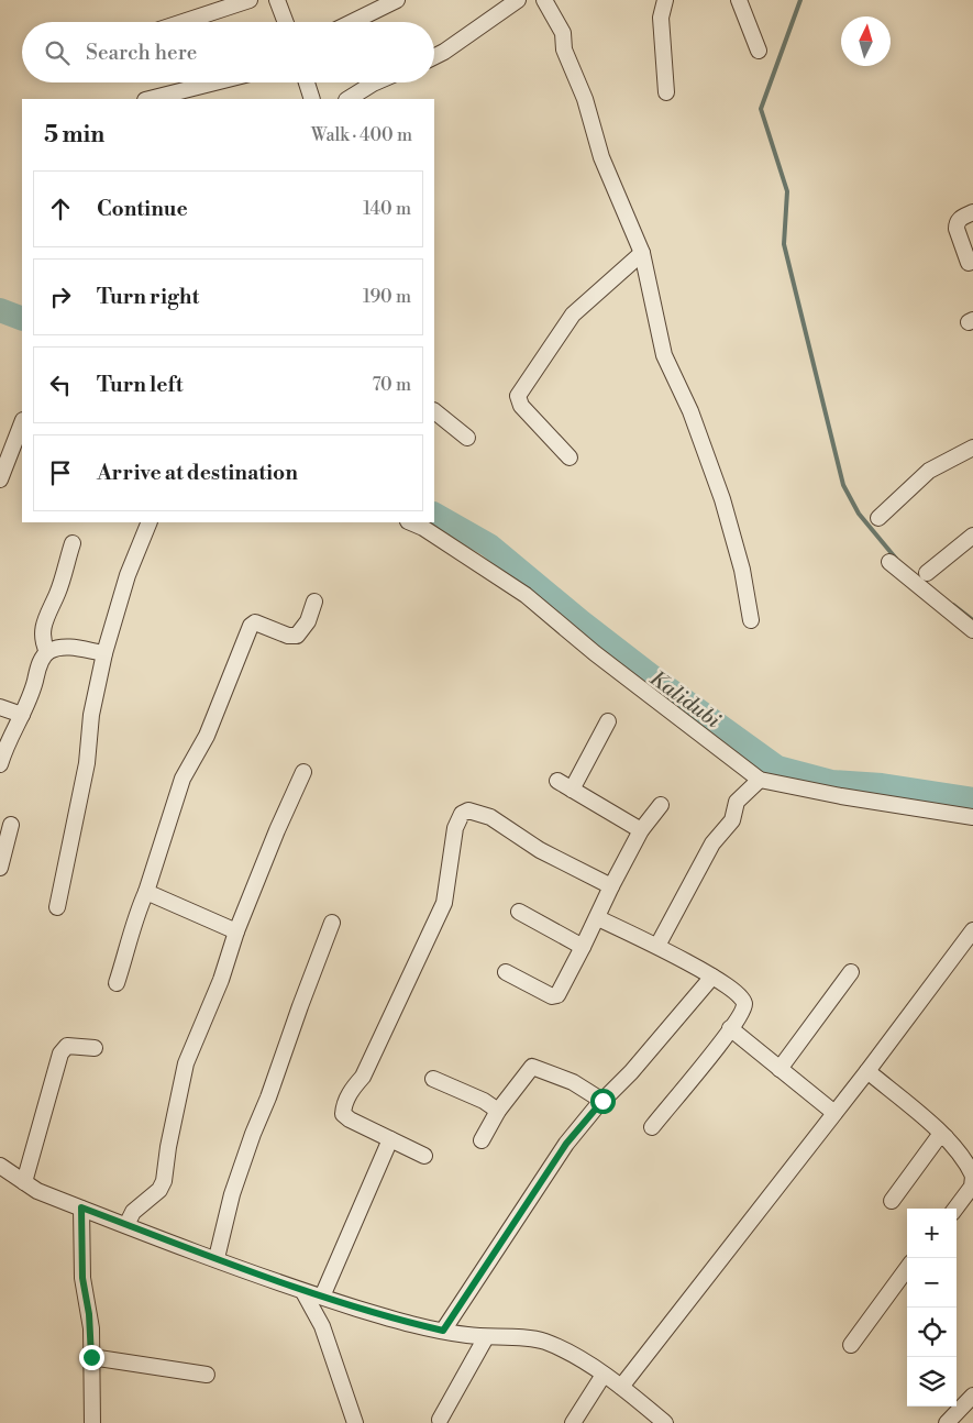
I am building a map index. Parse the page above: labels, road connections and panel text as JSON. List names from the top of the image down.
{
  "water": ["Kalidubi"],
  "north": "top",
  "page": {
    "search": "Search here",
    "heading": ["5 min", "Walk · 400 m"],
    "list": [
      ["Continue", "140 m"],
      ["Turn right", "190 m"],
      ["Turn left", "70 m"],
      "Arrive at destination"
    ],
    "map_buttons": ["+", "−"]
  }
}
